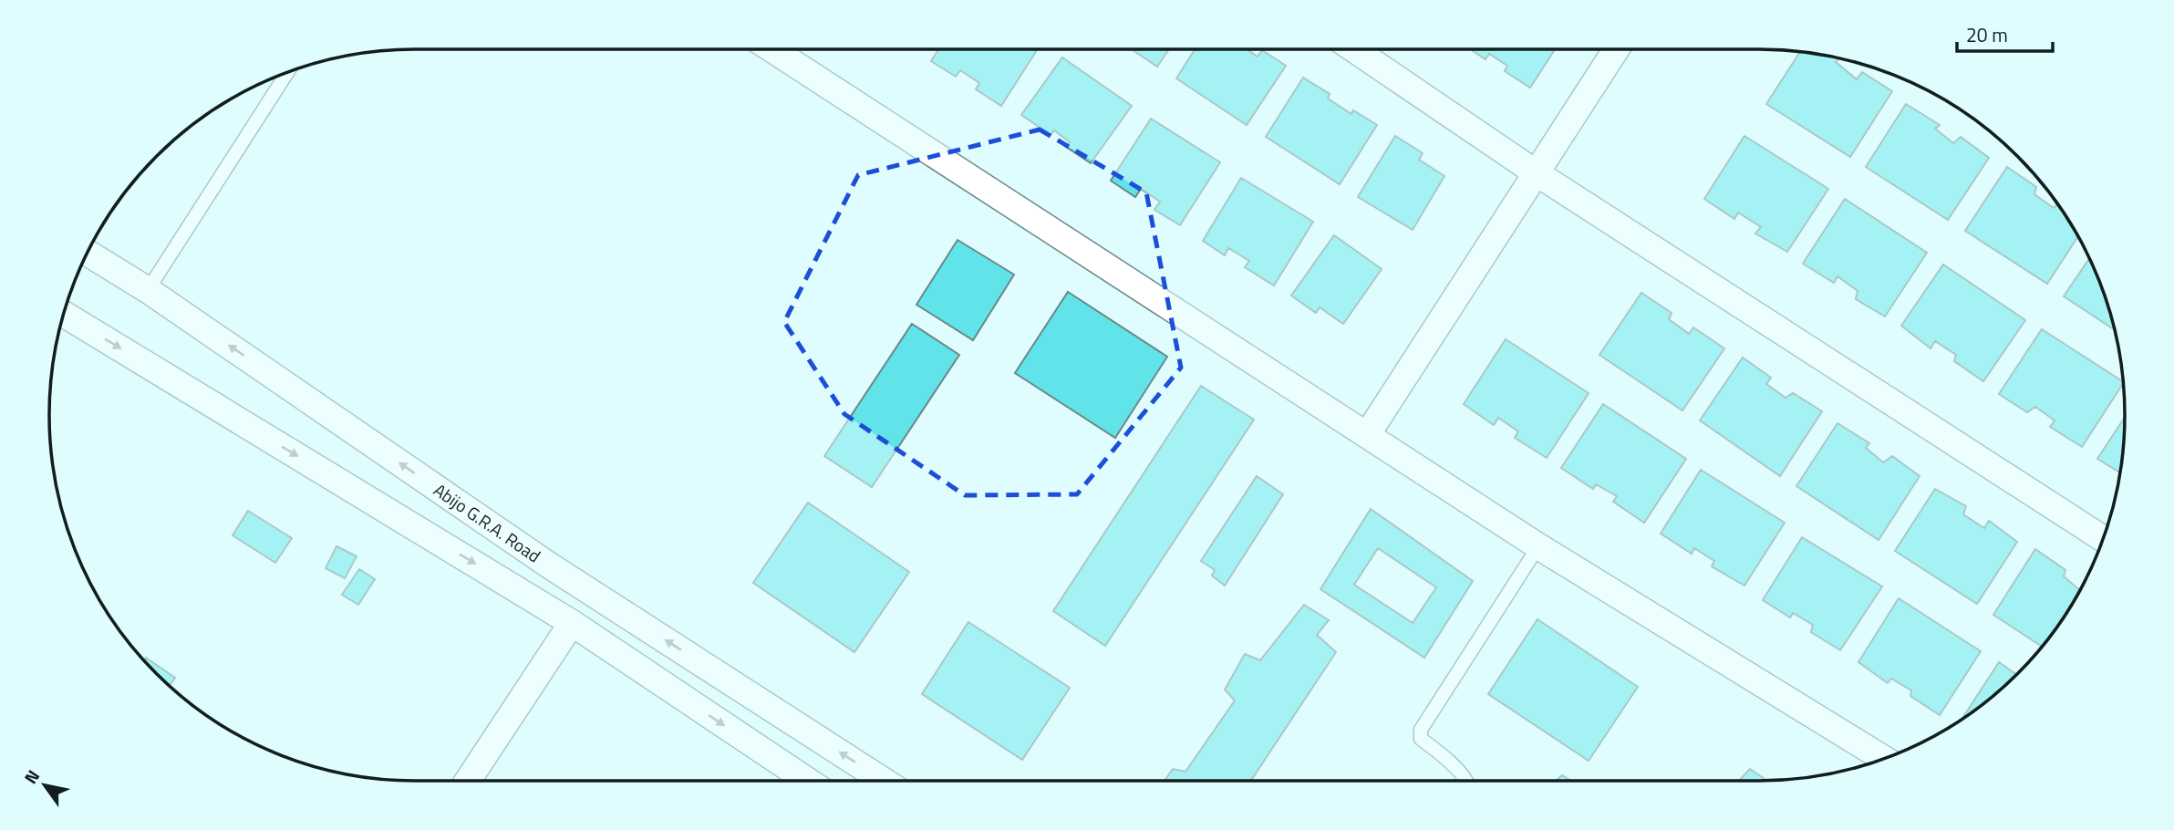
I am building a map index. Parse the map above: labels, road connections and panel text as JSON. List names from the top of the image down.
{
  "streets": {
    "street": ["Abijo G.R.A. Road"]
  },
  "scale_bar": "20 m",
  "north": "top left"
}
